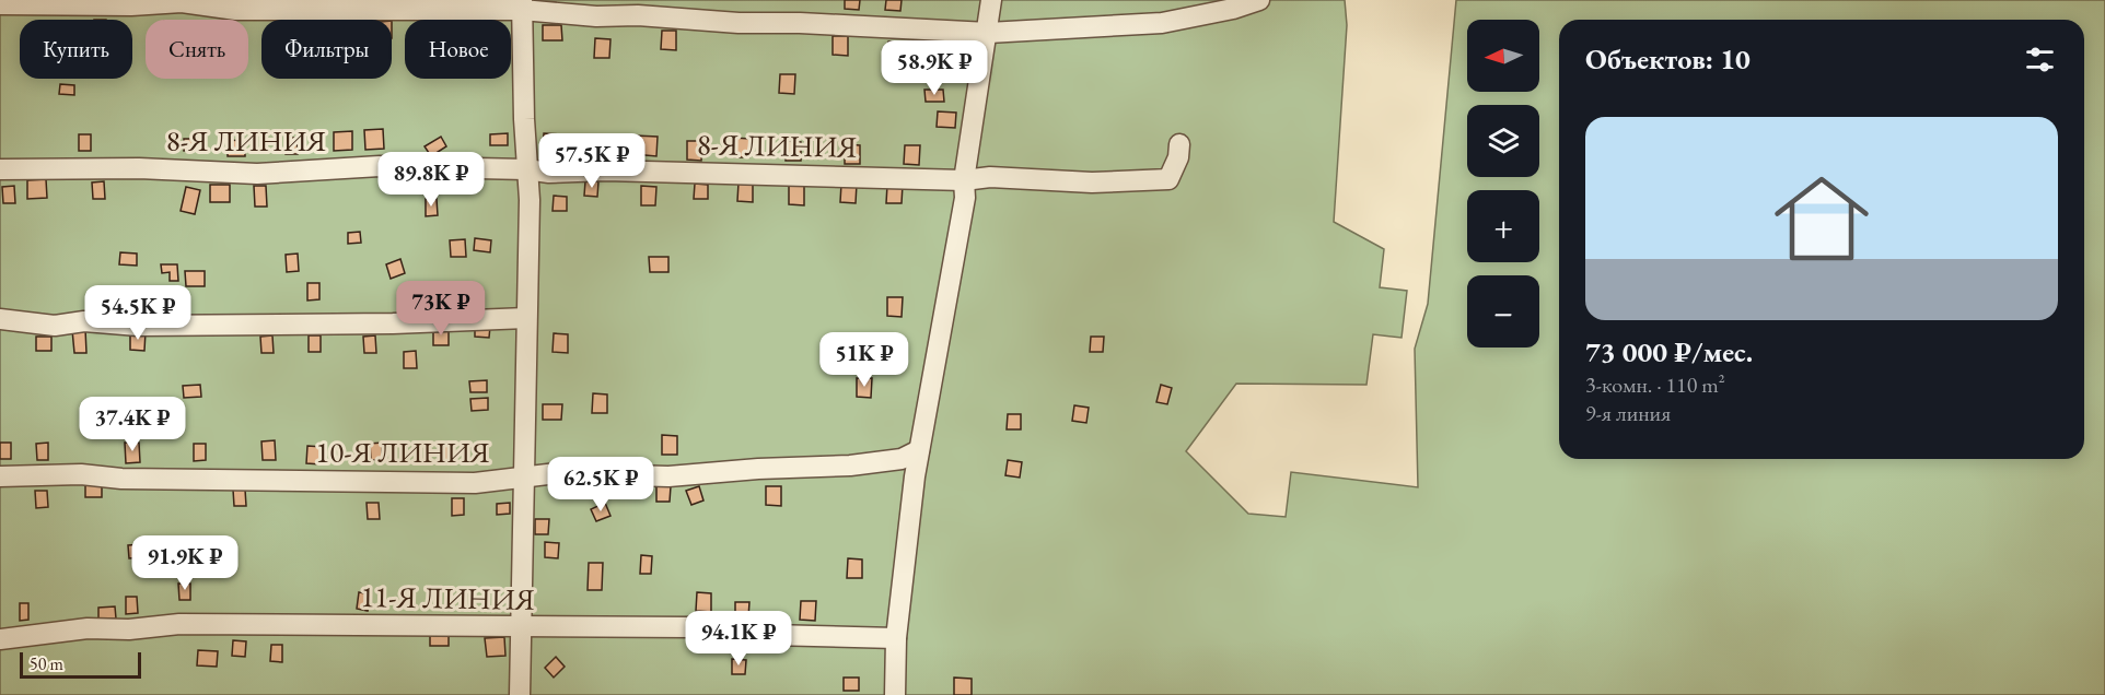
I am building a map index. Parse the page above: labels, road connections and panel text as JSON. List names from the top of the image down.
{
  "streets": {
    "street": ["8-Я ЛИНИЯ", "10-Я ЛИНИЯ", "11-Я ЛИНИЯ"]
  },
  "scale_bar": "50 m",
  "north": "left",
  "page": {
    "map_buttons": ["+", "−"],
    "chip": [
      "Купить",
      "Снять",
      "Фильтры",
      "Новое"
    ],
    "heading": "Объектов: 10",
    "price": [
      "58.9K ₽",
      "57.5K ₽",
      "89.8K ₽",
      "73K ₽",
      "54.5K ₽",
      "51K ₽",
      "37.4K ₽",
      "62.5K ₽",
      "91.9K ₽",
      "94.1K ₽"
    ],
    "list": [
      {
        "name": "73 000 ₽/мес.",
        "note": "3-комн. · 110 m² · 9-я линия"
      }
    ],
    "scale": "50 m"
  }
}
